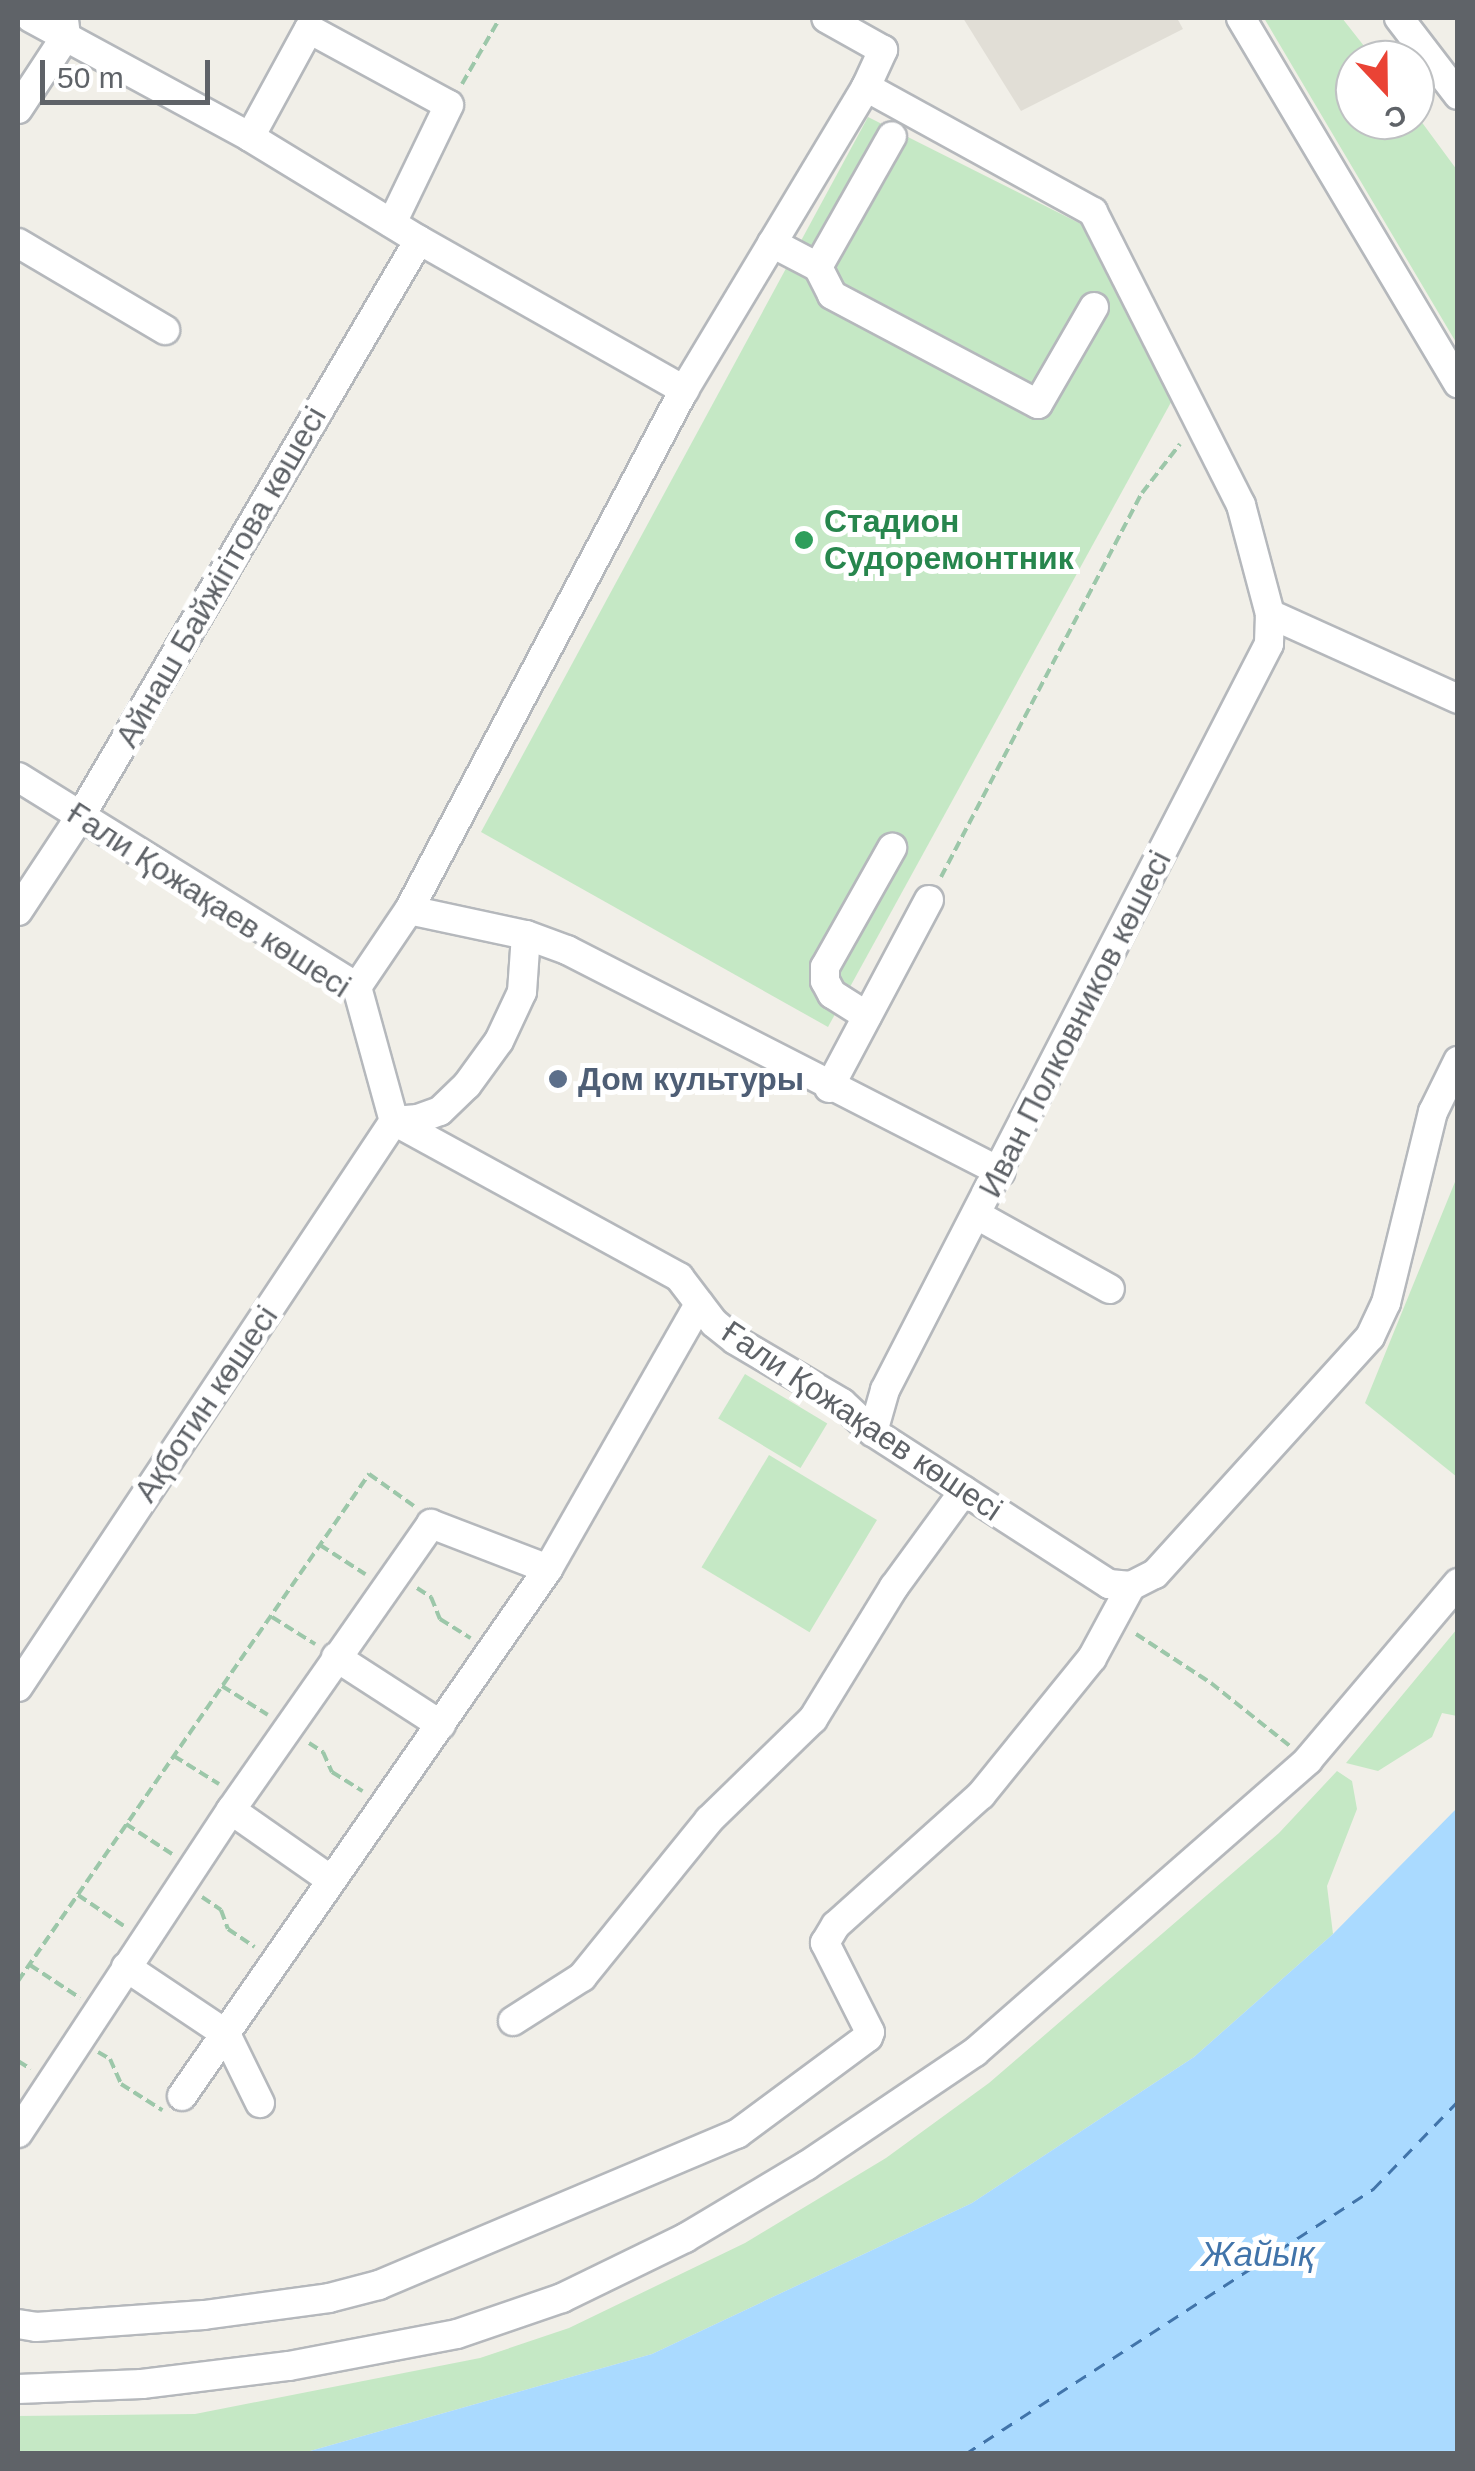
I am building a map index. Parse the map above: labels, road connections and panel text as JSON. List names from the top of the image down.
{
  "streets": {
    "street": [
      "Айнаш Байжігітова көшесі",
      "Ғали Қожақаев көшесі",
      "Иван Полковников көшесі",
      "Ақботин көшесі"
    ]
  },
  "crossings": [
    ["Айнаш Байжігітова көшесі", "Ғали Қожақаев көшесі"],
    ["Ғали Қожақаев көшесі", "Иван Полковников көшесі"],
    ["Ғали Қожақаев көшесі", "Ақботин көшесі"]
  ],
  "water": ["Жайық"],
  "places": ["Стадион Судоремонтник", "Дом культуры"],
  "scale_bar": "50 m",
  "north": "bottom"
}
